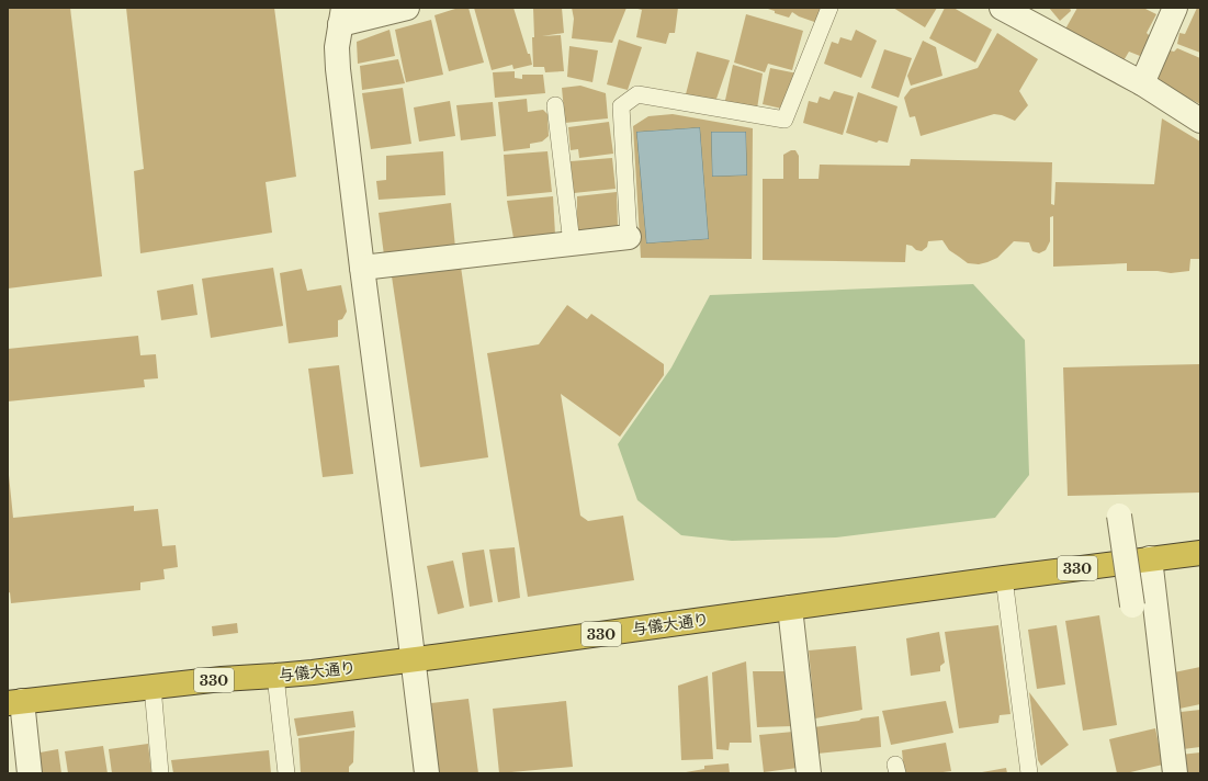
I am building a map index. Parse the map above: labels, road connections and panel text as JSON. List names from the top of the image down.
{
  "streets": {
    "highway": ["330", "与儀大通り"]
  }
}
